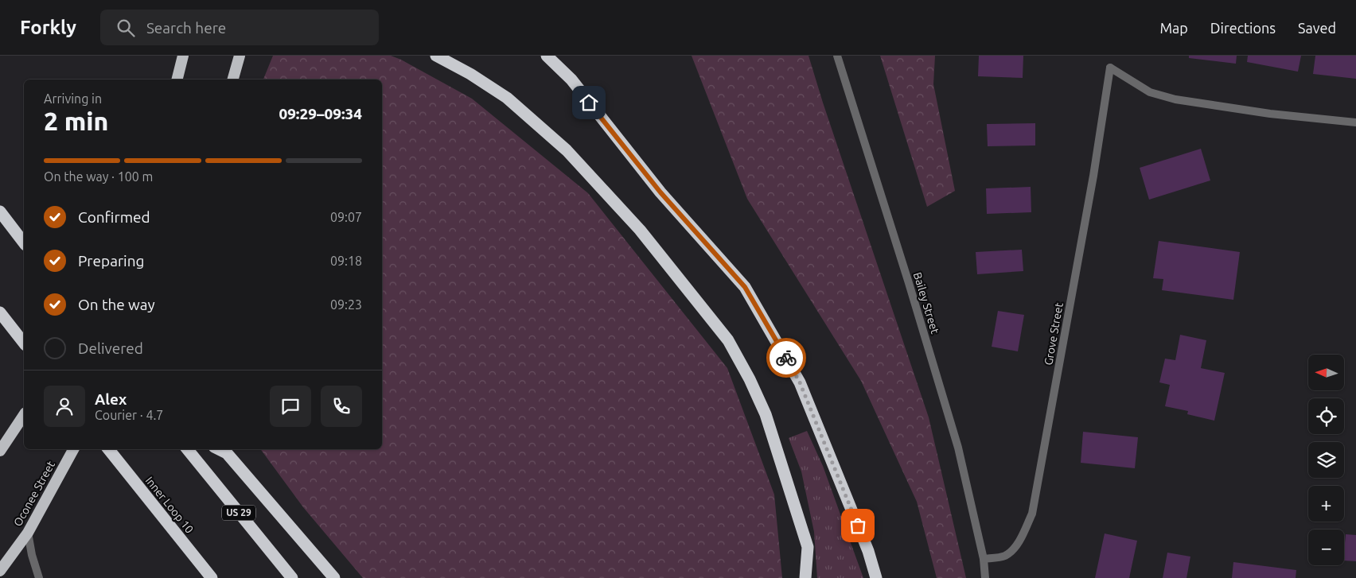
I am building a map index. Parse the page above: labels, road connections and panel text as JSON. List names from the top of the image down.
{
  "streets": {
    "highway": ["Oconee Street", "Inner Loop 10", "US 29"],
    "street": ["Bailey Street", "Grove Street"]
  },
  "crossings": [
    ["Bailey Street", "Grove Street"]
  ],
  "north": "left",
  "page": {
    "header": "Forkly",
    "search": "Search here",
    "nav": ["Map", "Directions", "Saved"],
    "heading": ["2 min", "Arriving in", "09:29–09:34"],
    "panel": ["Alex", "Courier · 4.7"],
    "bar": "On the way · 100 m",
    "list": [
      ["Confirmed", "09:07"],
      ["Preparing", "09:18"],
      ["On the way", "09:23"],
      "Delivered"
    ],
    "map_buttons": ["+", "−"]
  }
}
